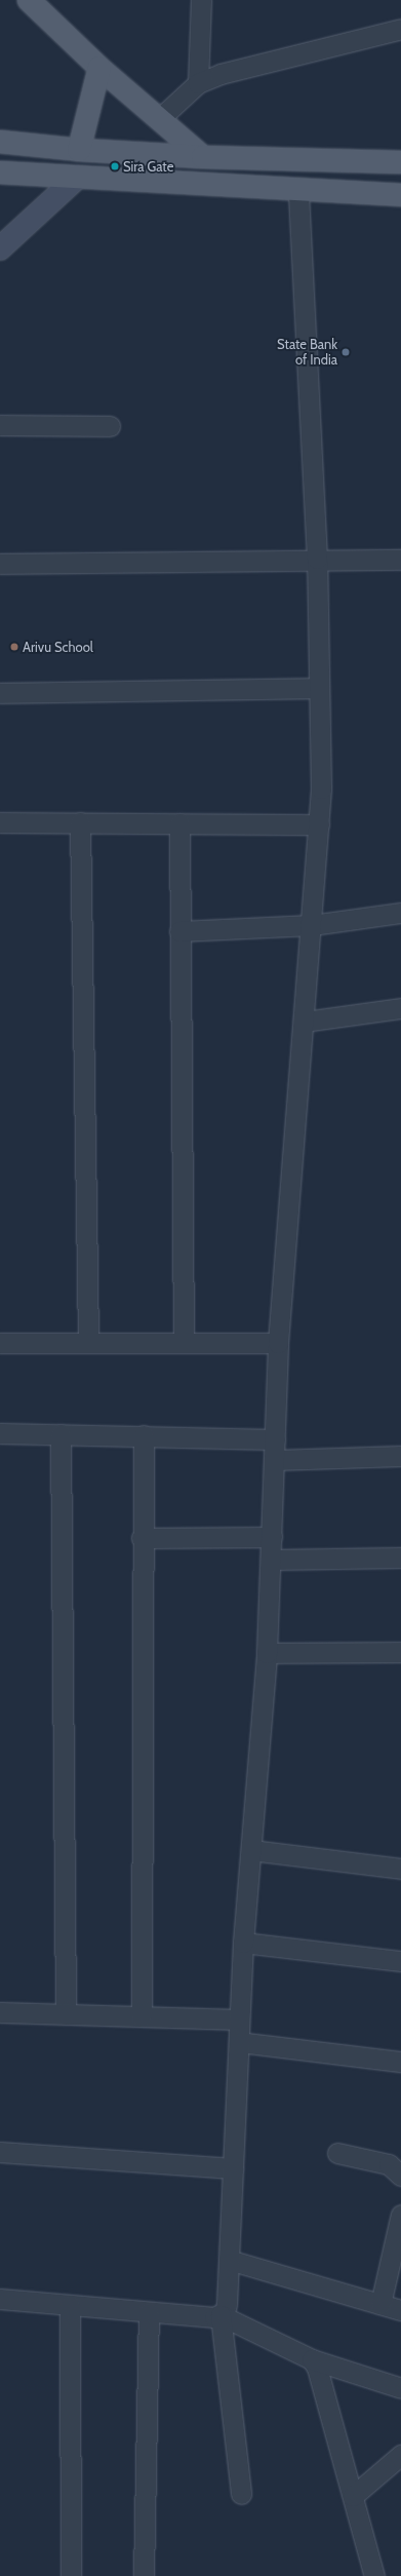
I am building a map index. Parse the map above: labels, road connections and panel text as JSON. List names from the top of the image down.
{
  "places": ["Sira Gate", "State Bank of India", "Arivu School"]
}
